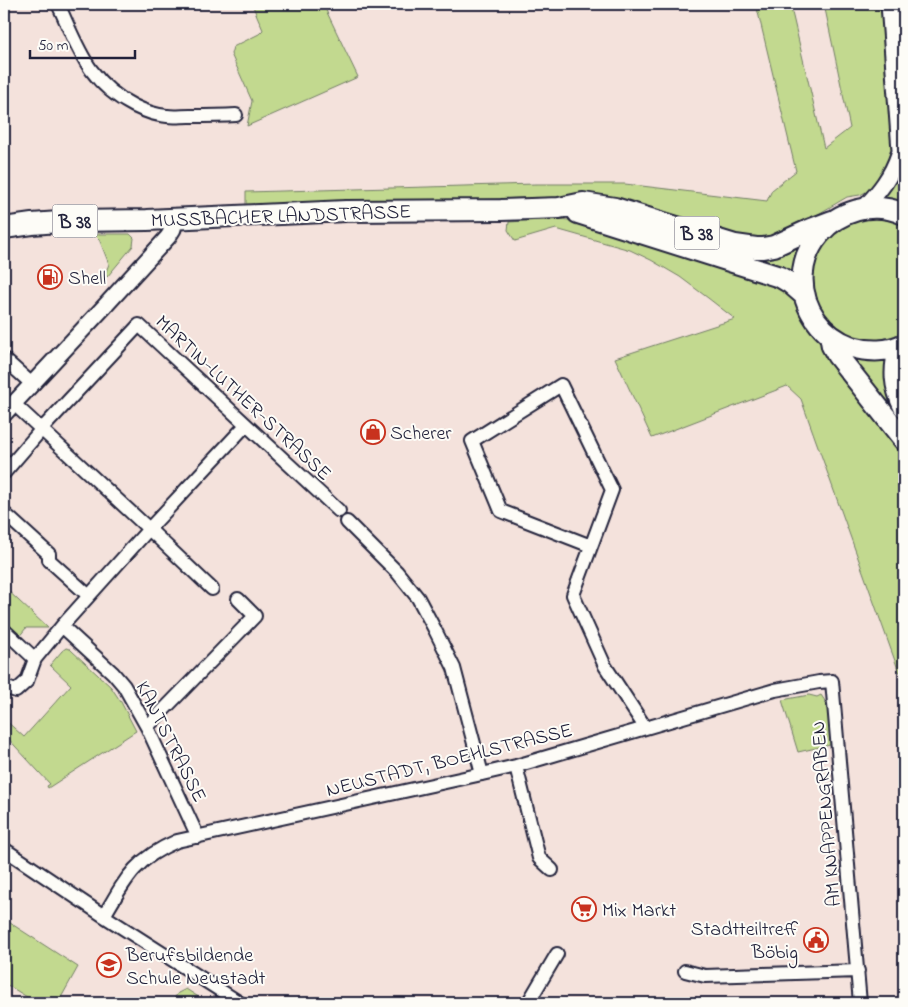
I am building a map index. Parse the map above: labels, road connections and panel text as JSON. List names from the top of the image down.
{
  "streets": {
    "main road": ["MUSSBACHER LANDSTRASSE", "B 38"],
    "street": [
      "MARTIN-LUTHER-STRASSE",
      "KANTSTRASSE",
      "NEUSTADT, BOEHLSTRASSE",
      "AM KNAPPENGRABEN"
    ]
  },
  "crossings": [
    ["MUSSBACHER LANDSTRASSE", "B 38"],
    ["KANTSTRASSE", "NEUSTADT, BOEHLSTRASSE"],
    ["NEUSTADT, BOEHLSTRASSE", "AM KNAPPENGRABEN"]
  ],
  "places": {
    "fuel station": ["Shell"],
    "shop": ["Scherer"],
    "supermarket": ["Mix Markt"],
    "public building": ["Stadtteiltreff Böbig"],
    "school or university": ["Berufsbildende Schule Neustadt"]
  },
  "scale_bar": "50 m"
}
